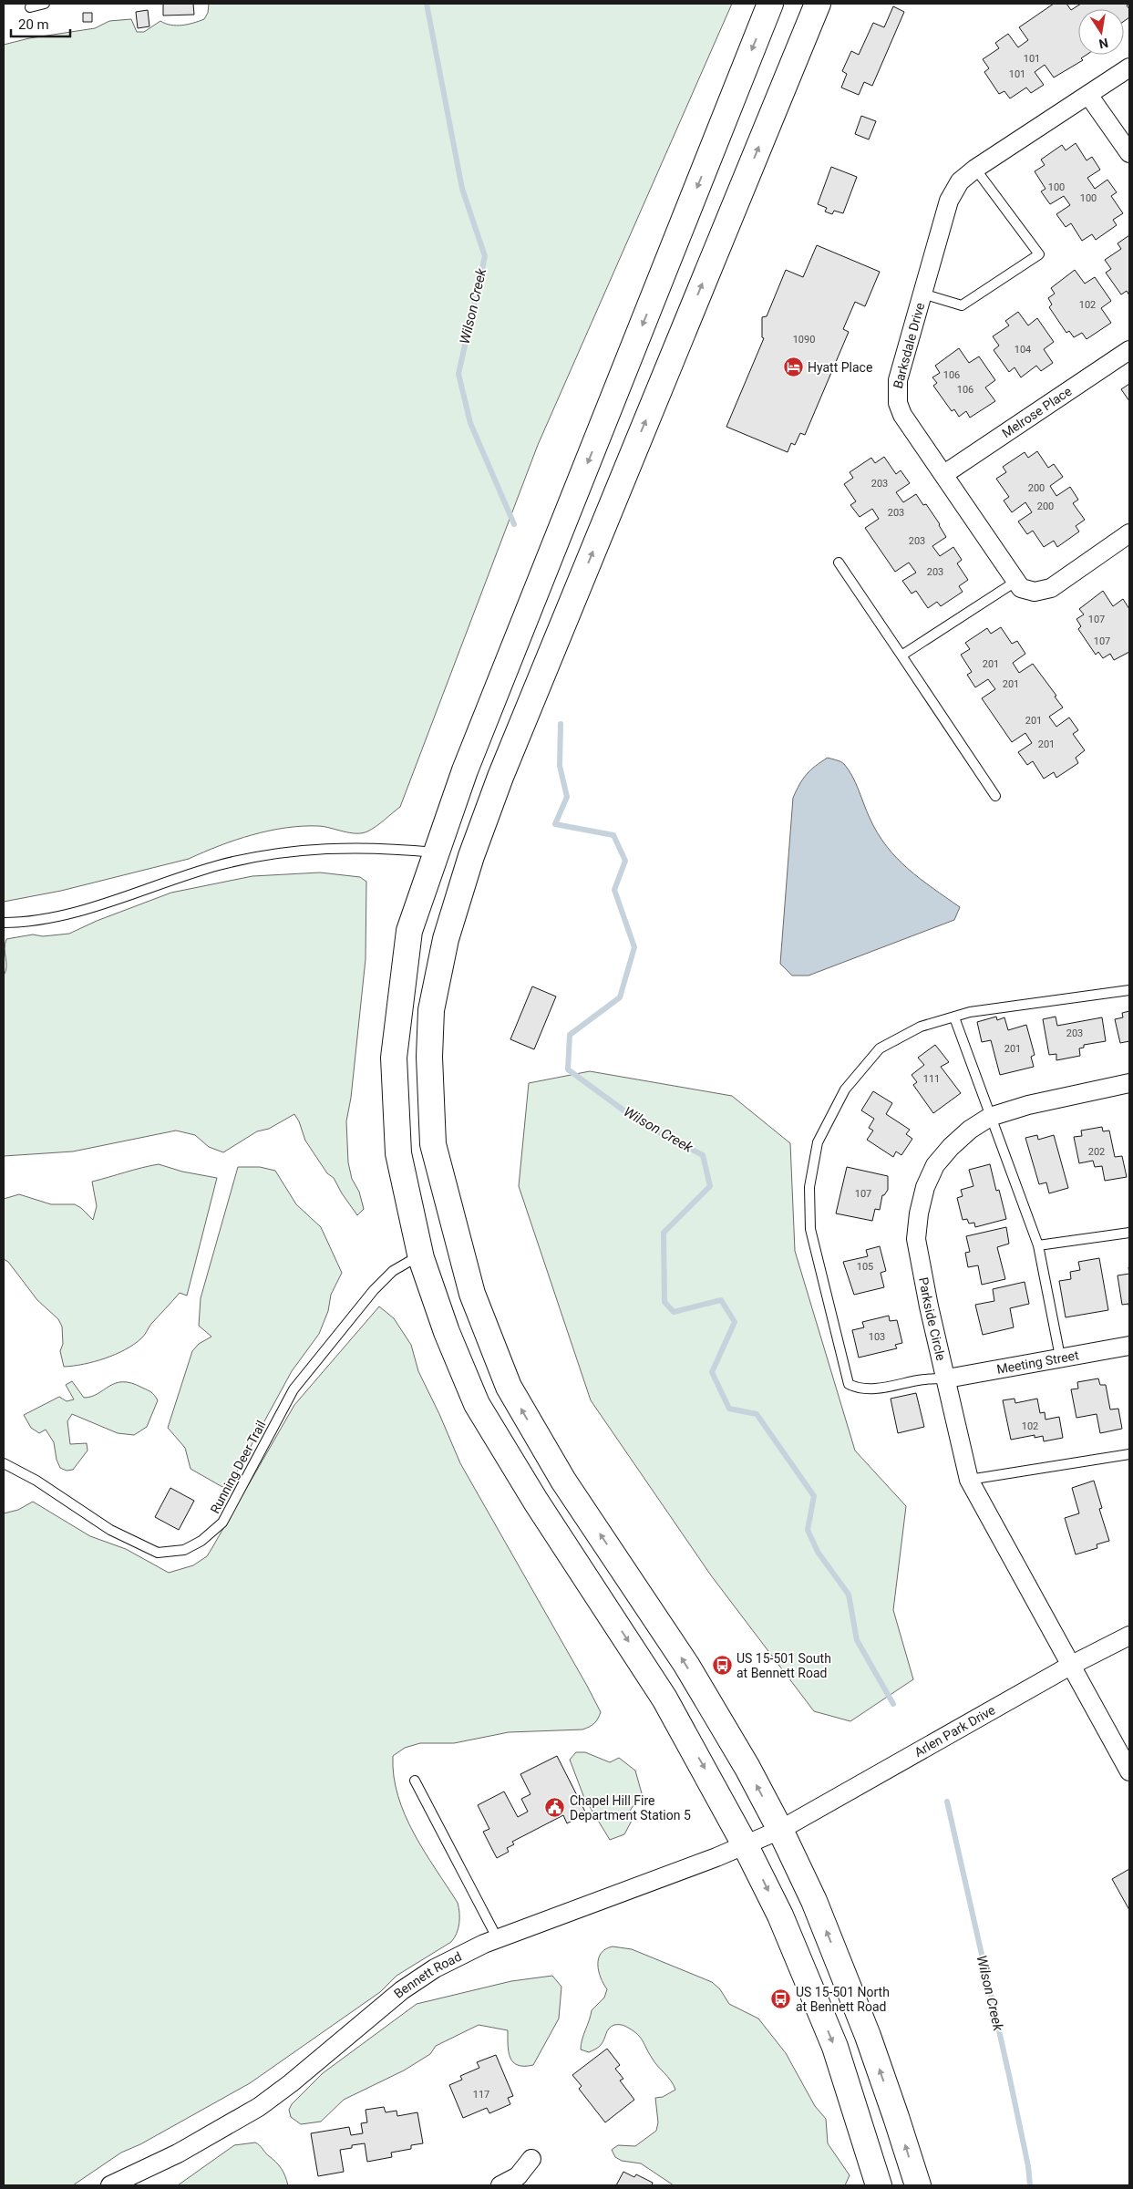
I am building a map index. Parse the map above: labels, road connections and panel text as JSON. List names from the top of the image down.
{
  "streets": {
    "street": [
      "Barksdale Drive",
      "Melrose Place",
      "Parkside Circle",
      "Meeting Street",
      "Arlen Park Drive",
      "Bennett Road"
    ],
    "lane": ["Running Deer Trail"]
  },
  "crossings": [
    ["Barksdale Drive", "Melrose Place"],
    ["Parkside Circle", "Meeting Street"],
    ["Parkside Circle", "Arlen Park Drive"],
    ["Arlen Park Drive", "Bennett Road"]
  ],
  "water": ["Wilson Creek"],
  "places": {
    "hotel": ["Hyatt Place"],
    "bus stop": ["US 15-501 South at Bennett Road", "US 15-501 North at Bennett Road"],
    "public building": ["Chapel Hill Fire Department Station 5"]
  },
  "house_numbers": [
    "101",
    "101",
    "100",
    "100",
    "102",
    "1090",
    "104",
    "106",
    "106",
    "203",
    "200",
    "200",
    "203",
    "203",
    "203",
    "107",
    "107",
    "201",
    "201",
    "201",
    "201",
    "203",
    "201",
    "111",
    "202",
    "107",
    "105",
    "103",
    "102",
    "117"
  ],
  "scale_bar": "20 m",
  "north": "bottom"
}
